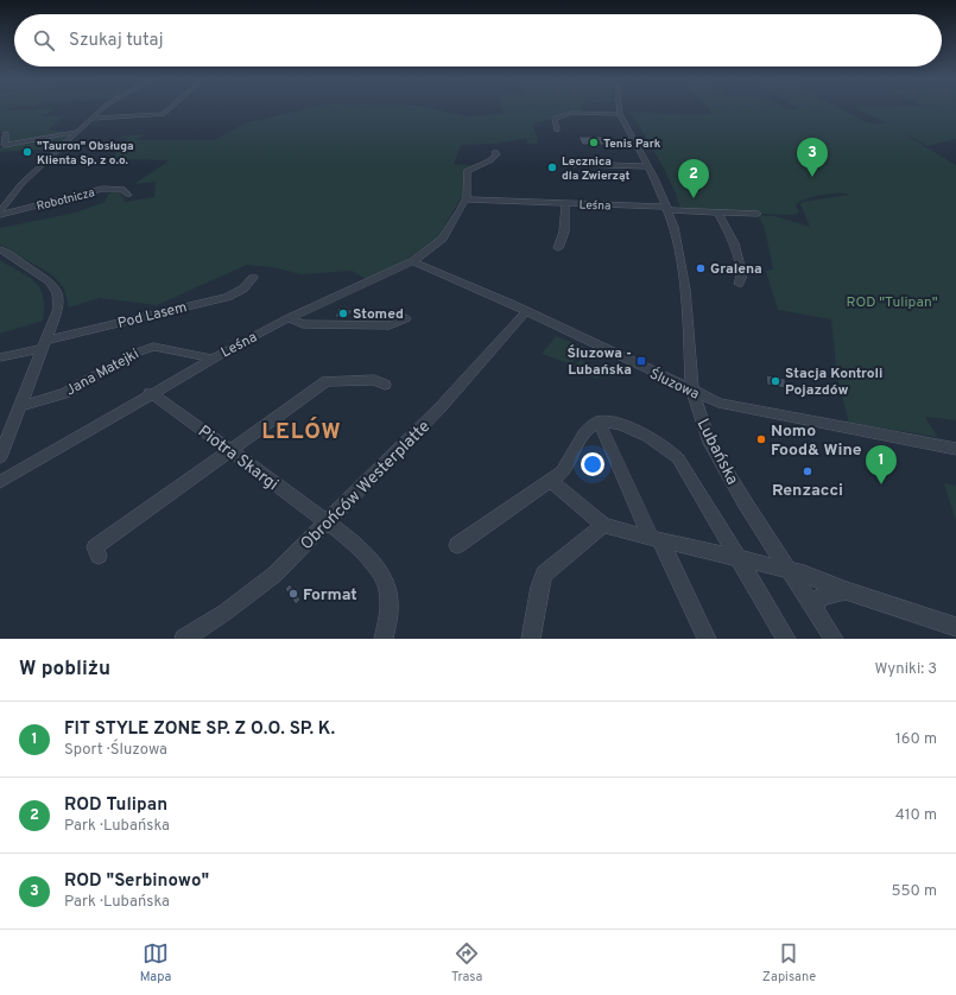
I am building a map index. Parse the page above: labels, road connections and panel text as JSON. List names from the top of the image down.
{
  "streets": {
    "street": [
      "Robotnicza",
      "Leśna",
      "Pod Lasem",
      "Jana Matejki",
      "Śluzowa",
      "Lubańska",
      "Piotra Skargi",
      "Obrońców Westerplatte"
    ]
  },
  "crossings": [
    ["Leśna", "Jana Matejki"],
    ["Leśna", "Śluzowa"],
    ["Leśna", "Lubańska"],
    ["Leśna", "Piotra Skargi"],
    ["Śluzowa", "Lubańska"],
    ["Śluzowa", "Obrońców Westerplatte"],
    ["Piotra Skargi", "Obrońców Westerplatte"]
  ],
  "districts": ["LELÓW"],
  "parks": ["ROD \"Tulipan\""],
  "places": {
    "other": [
      "Tenis Park",
      "\"Tauron\" Obsługa Klienta Sp. z o.o.",
      "Lecznica dla Zwierząt",
      "Gralena",
      "Stomed",
      "Stacja Kontroli Pojazdów",
      "Nomo Food& Wine",
      "Renzacci",
      "Format"
    ],
    "transit": ["Śluzowa - Lubańska"]
  },
  "page": {
    "search": "Szukaj tutaj",
    "pins": ["3", "2", "1"],
    "heading": ["W pobliżu", "Wyniki: 3"],
    "list": [
      {
        "mark": "1",
        "name": "FIT STYLE ZONE SP. Z O.O. SP. K.",
        "note": "Sport · Śluzowa",
        "value": "160 m"
      },
      {
        "mark": "2",
        "name": "ROD Tulipan",
        "note": "Park · Lubańska",
        "value": "410 m"
      },
      {
        "mark": "3",
        "name": "ROD \"Serbinowo\"",
        "note": "Park · Lubańska",
        "value": "550 m"
      }
    ],
    "nav": ["Mapa", "Trasa", "Zapisane"]
  }
}
